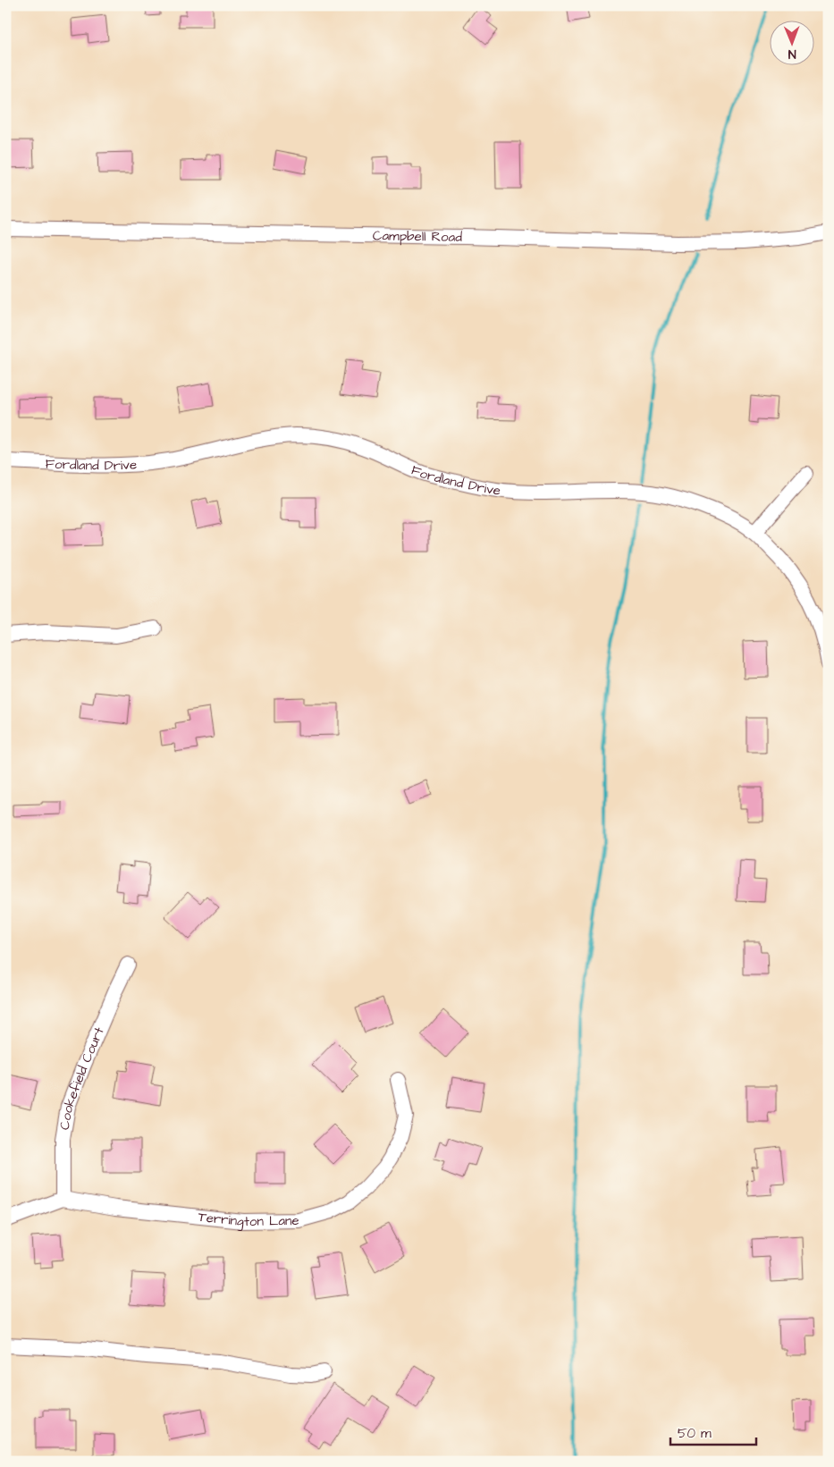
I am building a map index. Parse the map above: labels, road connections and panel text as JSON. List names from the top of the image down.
{
  "streets": {
    "street": [
      "Campbell Road",
      "Fordland Drive",
      "Cookefield Court",
      "Terrington Lane"
    ]
  },
  "crossings": [
    ["Cookefield Court", "Terrington Lane"]
  ],
  "scale_bar": "50 m",
  "north": "bottom"
}
